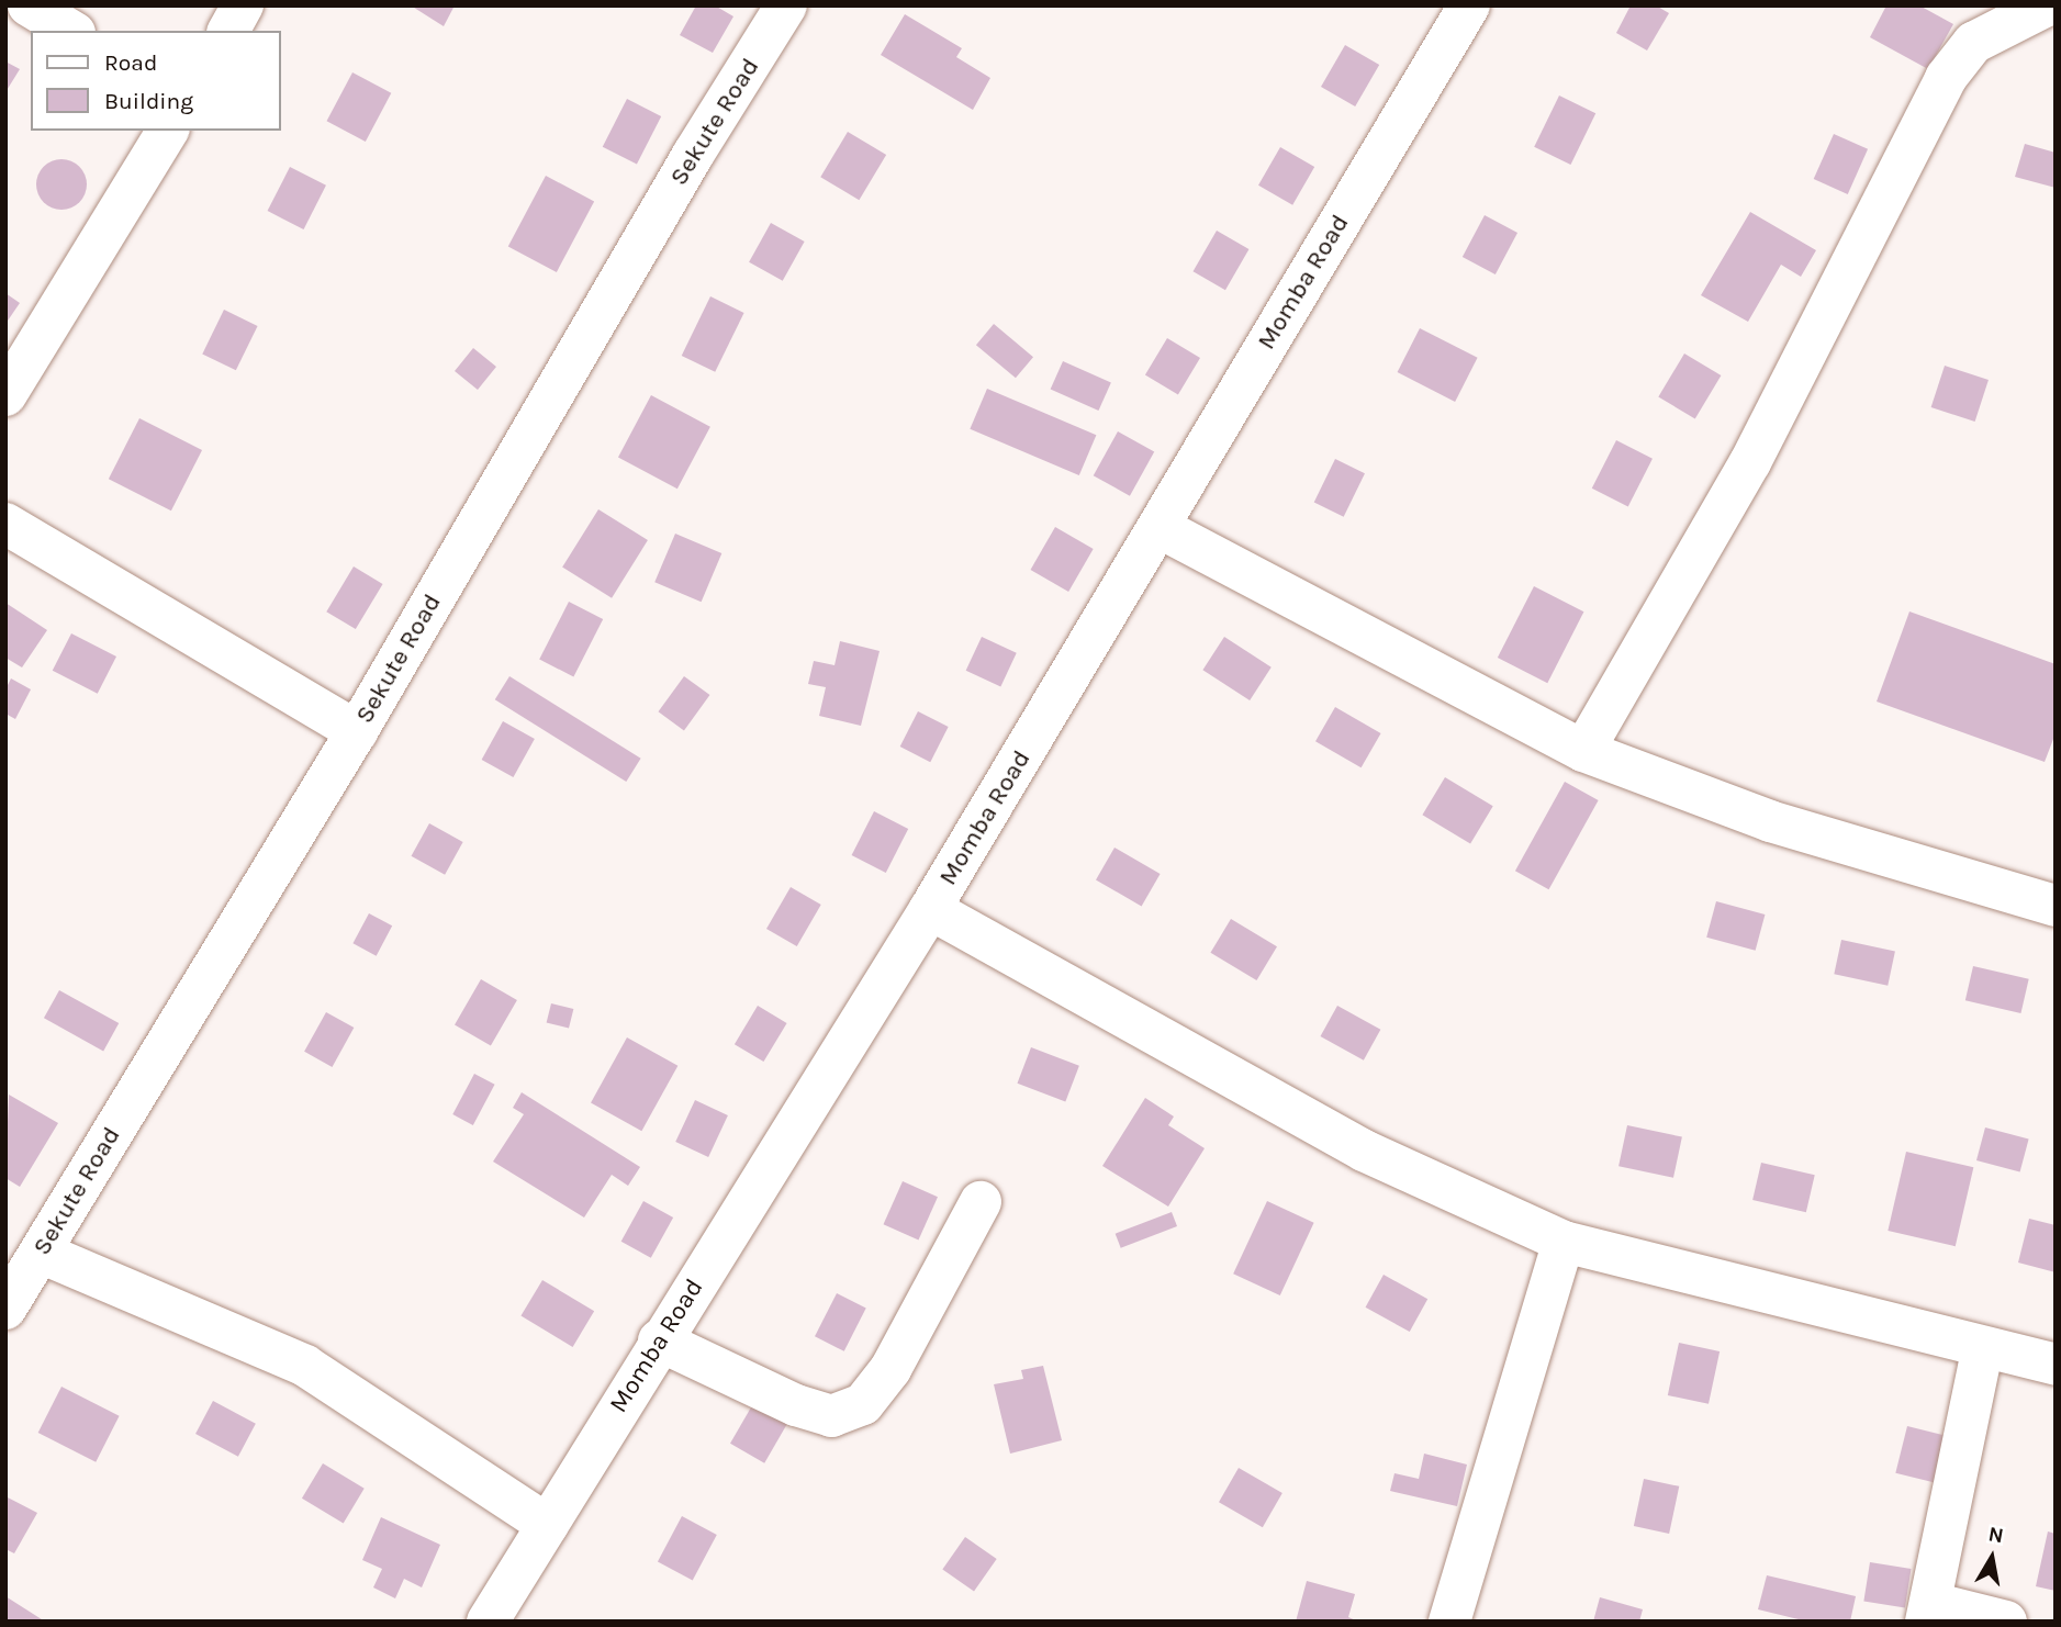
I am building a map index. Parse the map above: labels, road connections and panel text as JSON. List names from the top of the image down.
{
  "streets": {
    "street": ["Sekute Road", "Momba Road"]
  },
  "legend": ["Road", "Building"],
  "north": "top"
}
